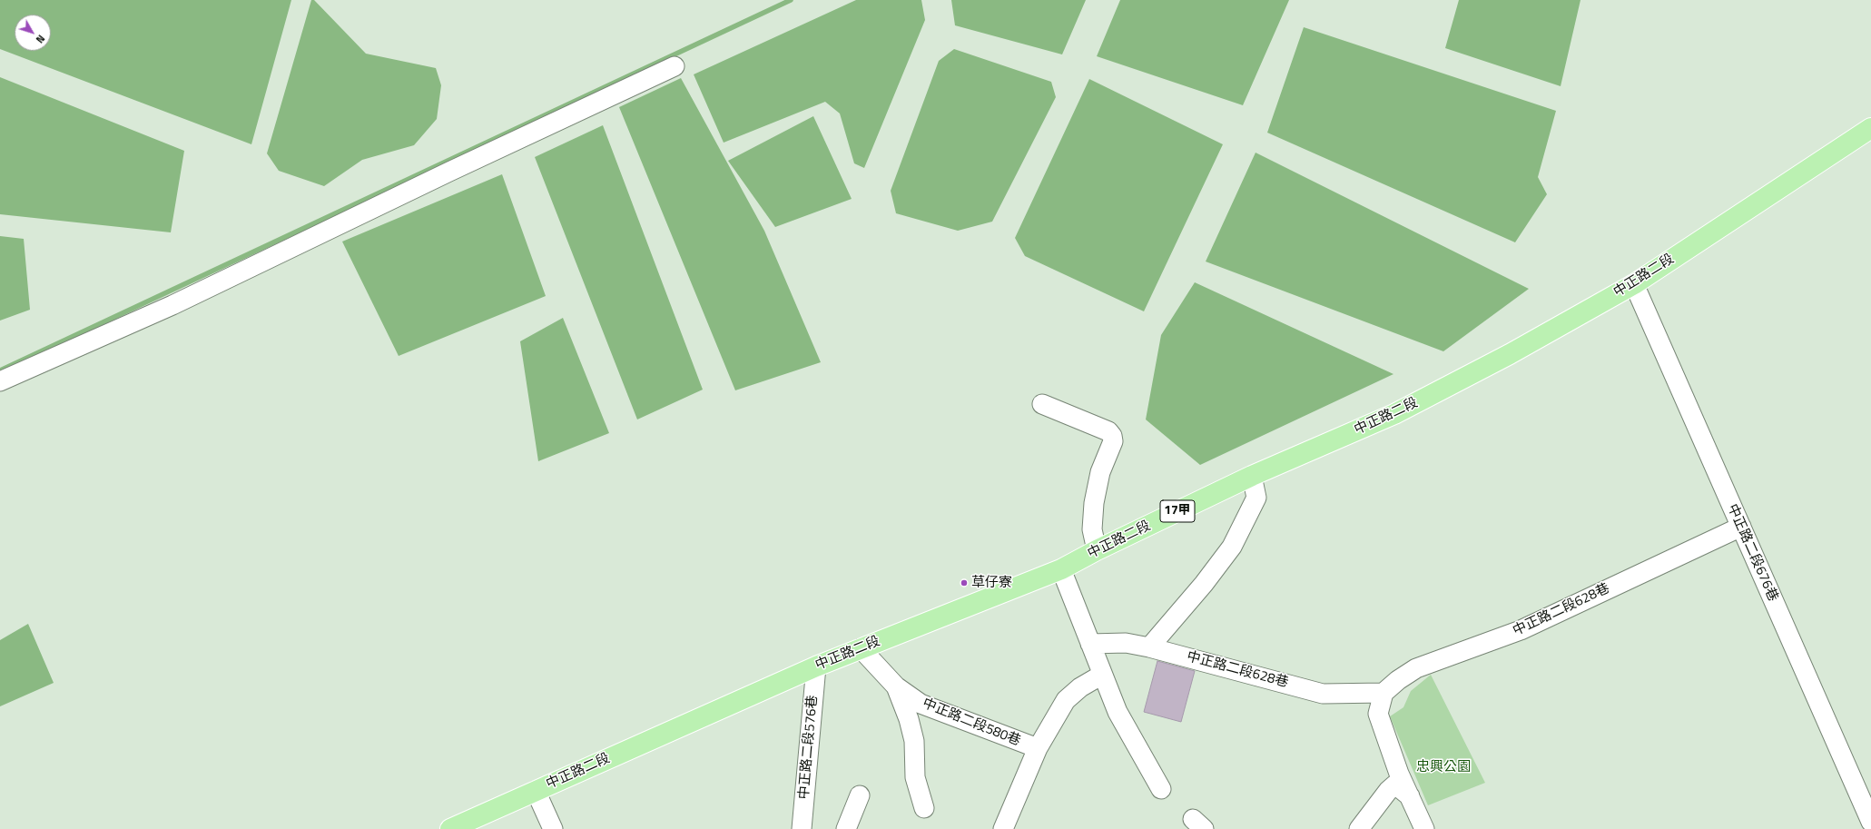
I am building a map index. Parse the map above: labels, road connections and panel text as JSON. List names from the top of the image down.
{
  "streets": {
    "main road": ["中正路二段", "17甲"],
    "street": [
      "中正路二段676巷",
      "中正路二段628巷",
      "中正路二段580巷",
      "中正路二段576巷"
    ]
  },
  "crossings": [
    ["中正路二段", "中正路二段676巷"],
    ["中正路二段", "中正路二段580巷"],
    ["中正路二段", "中正路二段576巷"],
    ["中正路二段676巷", "中正路二段628巷"]
  ],
  "parks": ["忠興公園"],
  "places": ["草仔寮"],
  "north": "bottom right"
}
